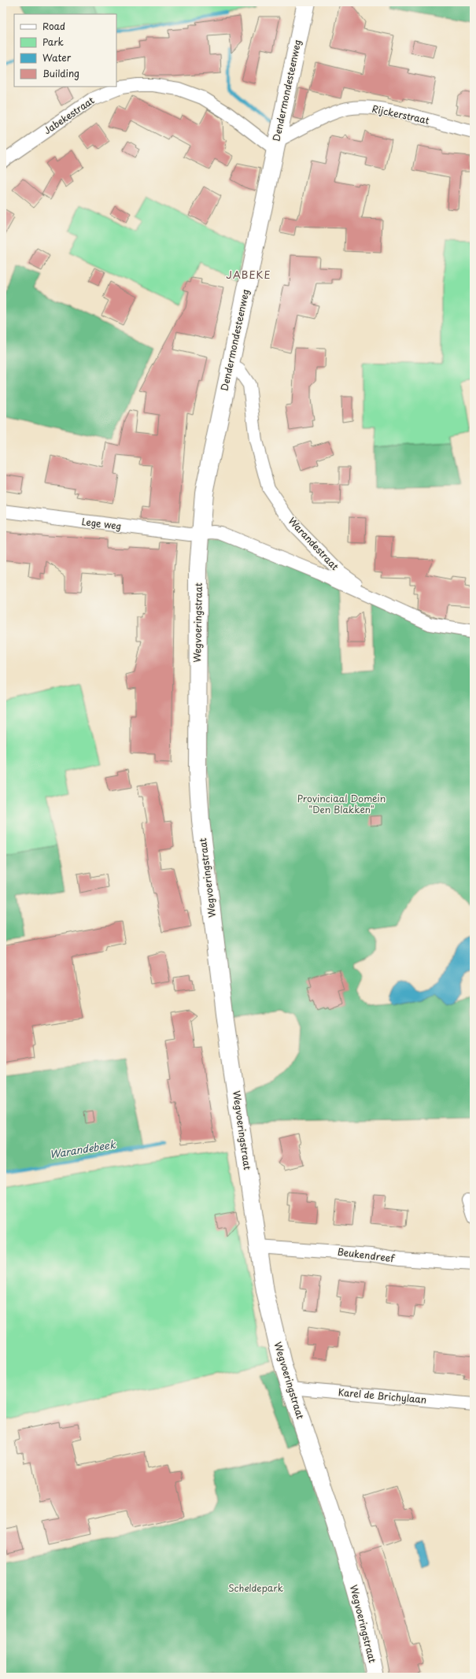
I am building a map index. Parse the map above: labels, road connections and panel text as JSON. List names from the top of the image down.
{
  "streets": {
    "main road": ["Dendermondesteenweg", "Wegvoeringstraat"],
    "street": [
      "Rijckerstraat",
      "Jabekestraat",
      "Lege weg",
      "Warandestraat",
      "Beukendreef",
      "Karel de Brichylaan"
    ]
  },
  "crossings": [
    ["Dendermondesteenweg", "Rijckerstraat"],
    ["Dendermondesteenweg", "Jabekestraat"],
    ["Dendermondesteenweg", "Lege weg"],
    ["Dendermondesteenweg", "Warandestraat"],
    ["Dendermondesteenweg", "Wegvoeringstraat"],
    ["Rijckerstraat", "Jabekestraat"],
    ["Lege weg", "Warandestraat"],
    ["Wegvoeringstraat", "Beukendreef"],
    ["Wegvoeringstraat", "Karel de Brichylaan"]
  ],
  "districts": ["JABEKE"],
  "water": ["Warandebeek"],
  "parks": ["Provinciaal Domein \"Den Blakken\"", "Scheldepark"],
  "legend": [
    "Road",
    "Park",
    "Water",
    "Building"
  ]
}
